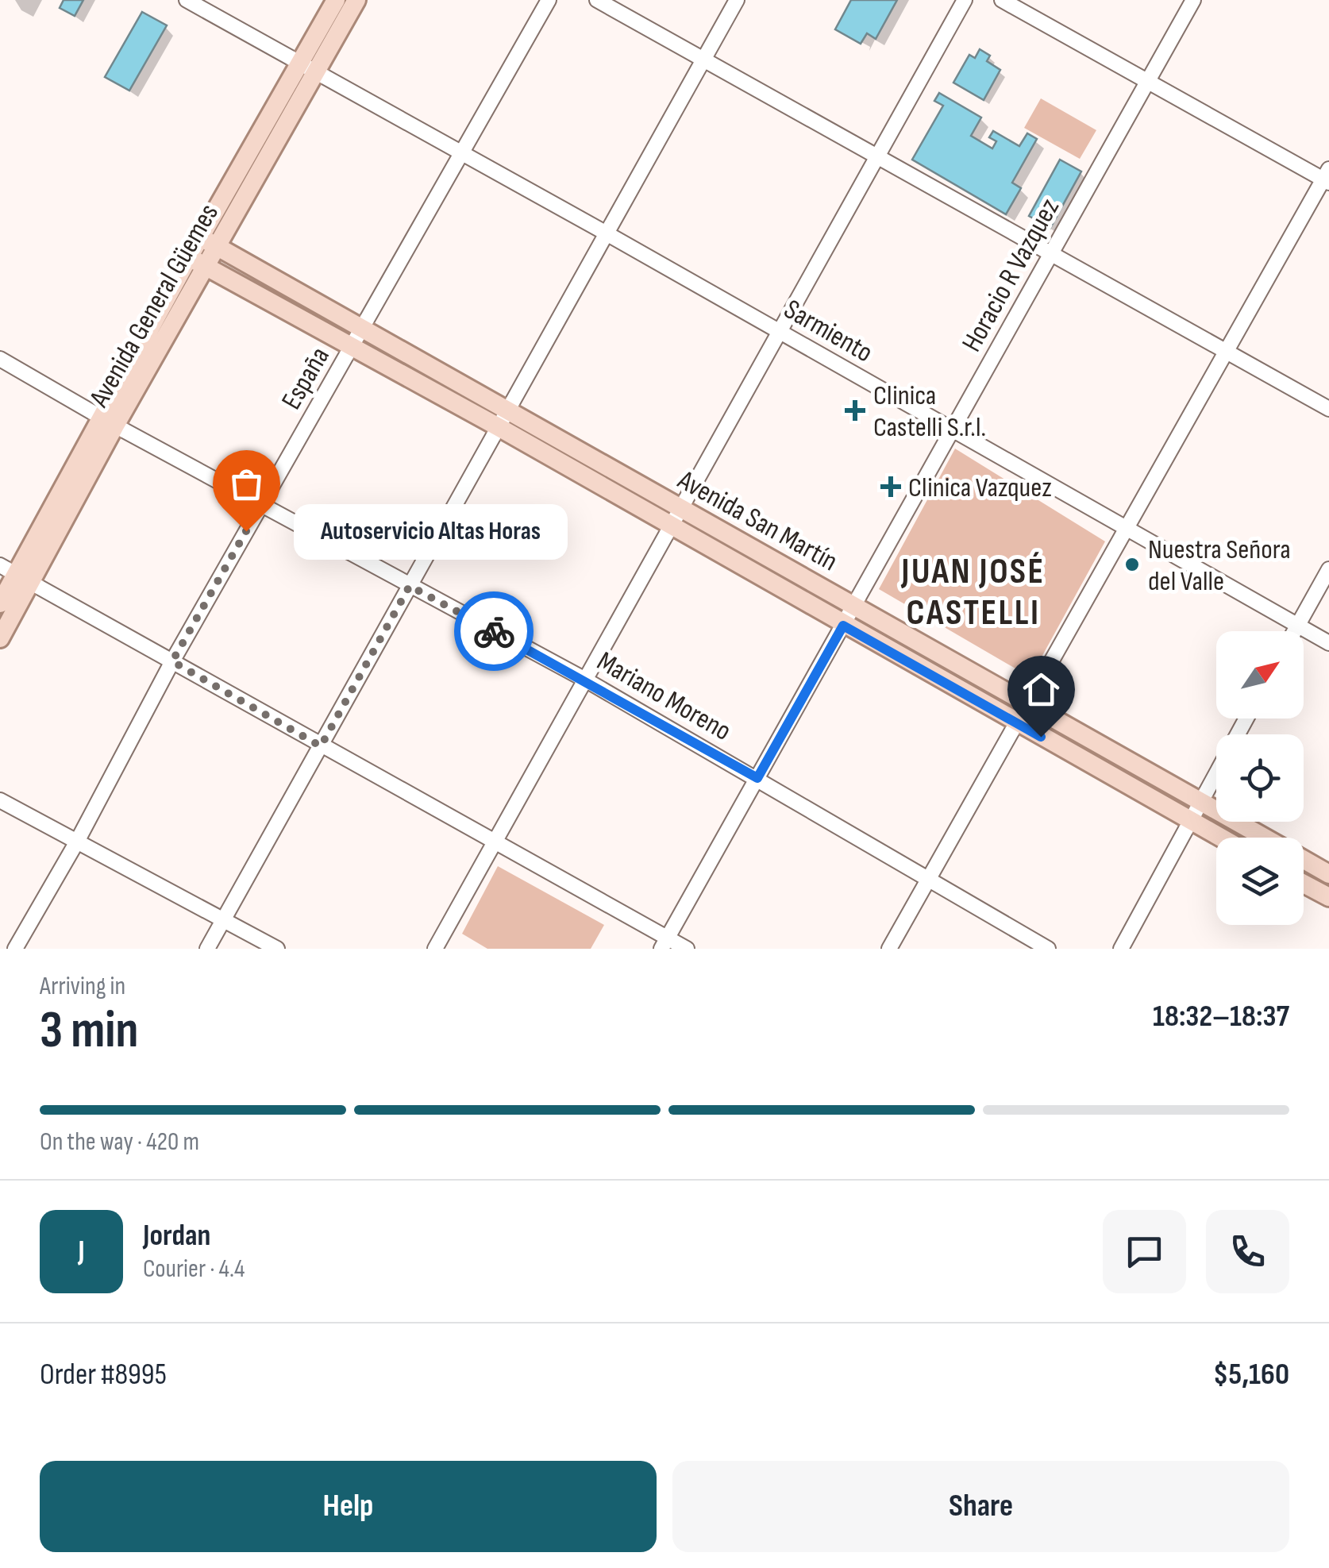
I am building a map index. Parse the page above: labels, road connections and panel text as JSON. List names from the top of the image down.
{
  "streets": {
    "main road": ["Avenida General Güemes", "Avenida San Martín"],
    "street": [
      "Horacio R Vazquez",
      "Sarmiento",
      "España",
      "Mariano Moreno"
    ]
  },
  "crossings": [
    ["Horacio R Vazquez", "Sarmiento"],
    ["Horacio R Vazquez", "Avenida San Martín"],
    ["Horacio R Vazquez", "Mariano Moreno"],
    ["Avenida General Güemes", "Sarmiento"],
    ["Avenida General Güemes", "Avenida San Martín"],
    ["Avenida General Güemes", "Mariano Moreno"],
    ["Sarmiento", "España"],
    ["España", "Avenida San Martín"],
    ["España", "Mariano Moreno"]
  ],
  "districts": ["JUAN JOSÉ CASTELLI"],
  "places": {
    "health": ["Clinica Castelli S.r.l.", "Clinica Vazquez"],
    "other": ["Autoservicio Altas Horas", "Nuestra Señora del Valle"]
  },
  "north": "top right",
  "page": {
    "bubble": "Autoservicio Altas Horas",
    "heading": ["3 min", "Arriving in", "18:32–18:37"],
    "panel": [
      "Jordan",
      "Courier · 4.4",
      "Order #8995",
      "$5,160"
    ],
    "bar": "On the way · 420 m",
    "round": "J",
    "buttons": ["Help", "Share"]
  }
}
